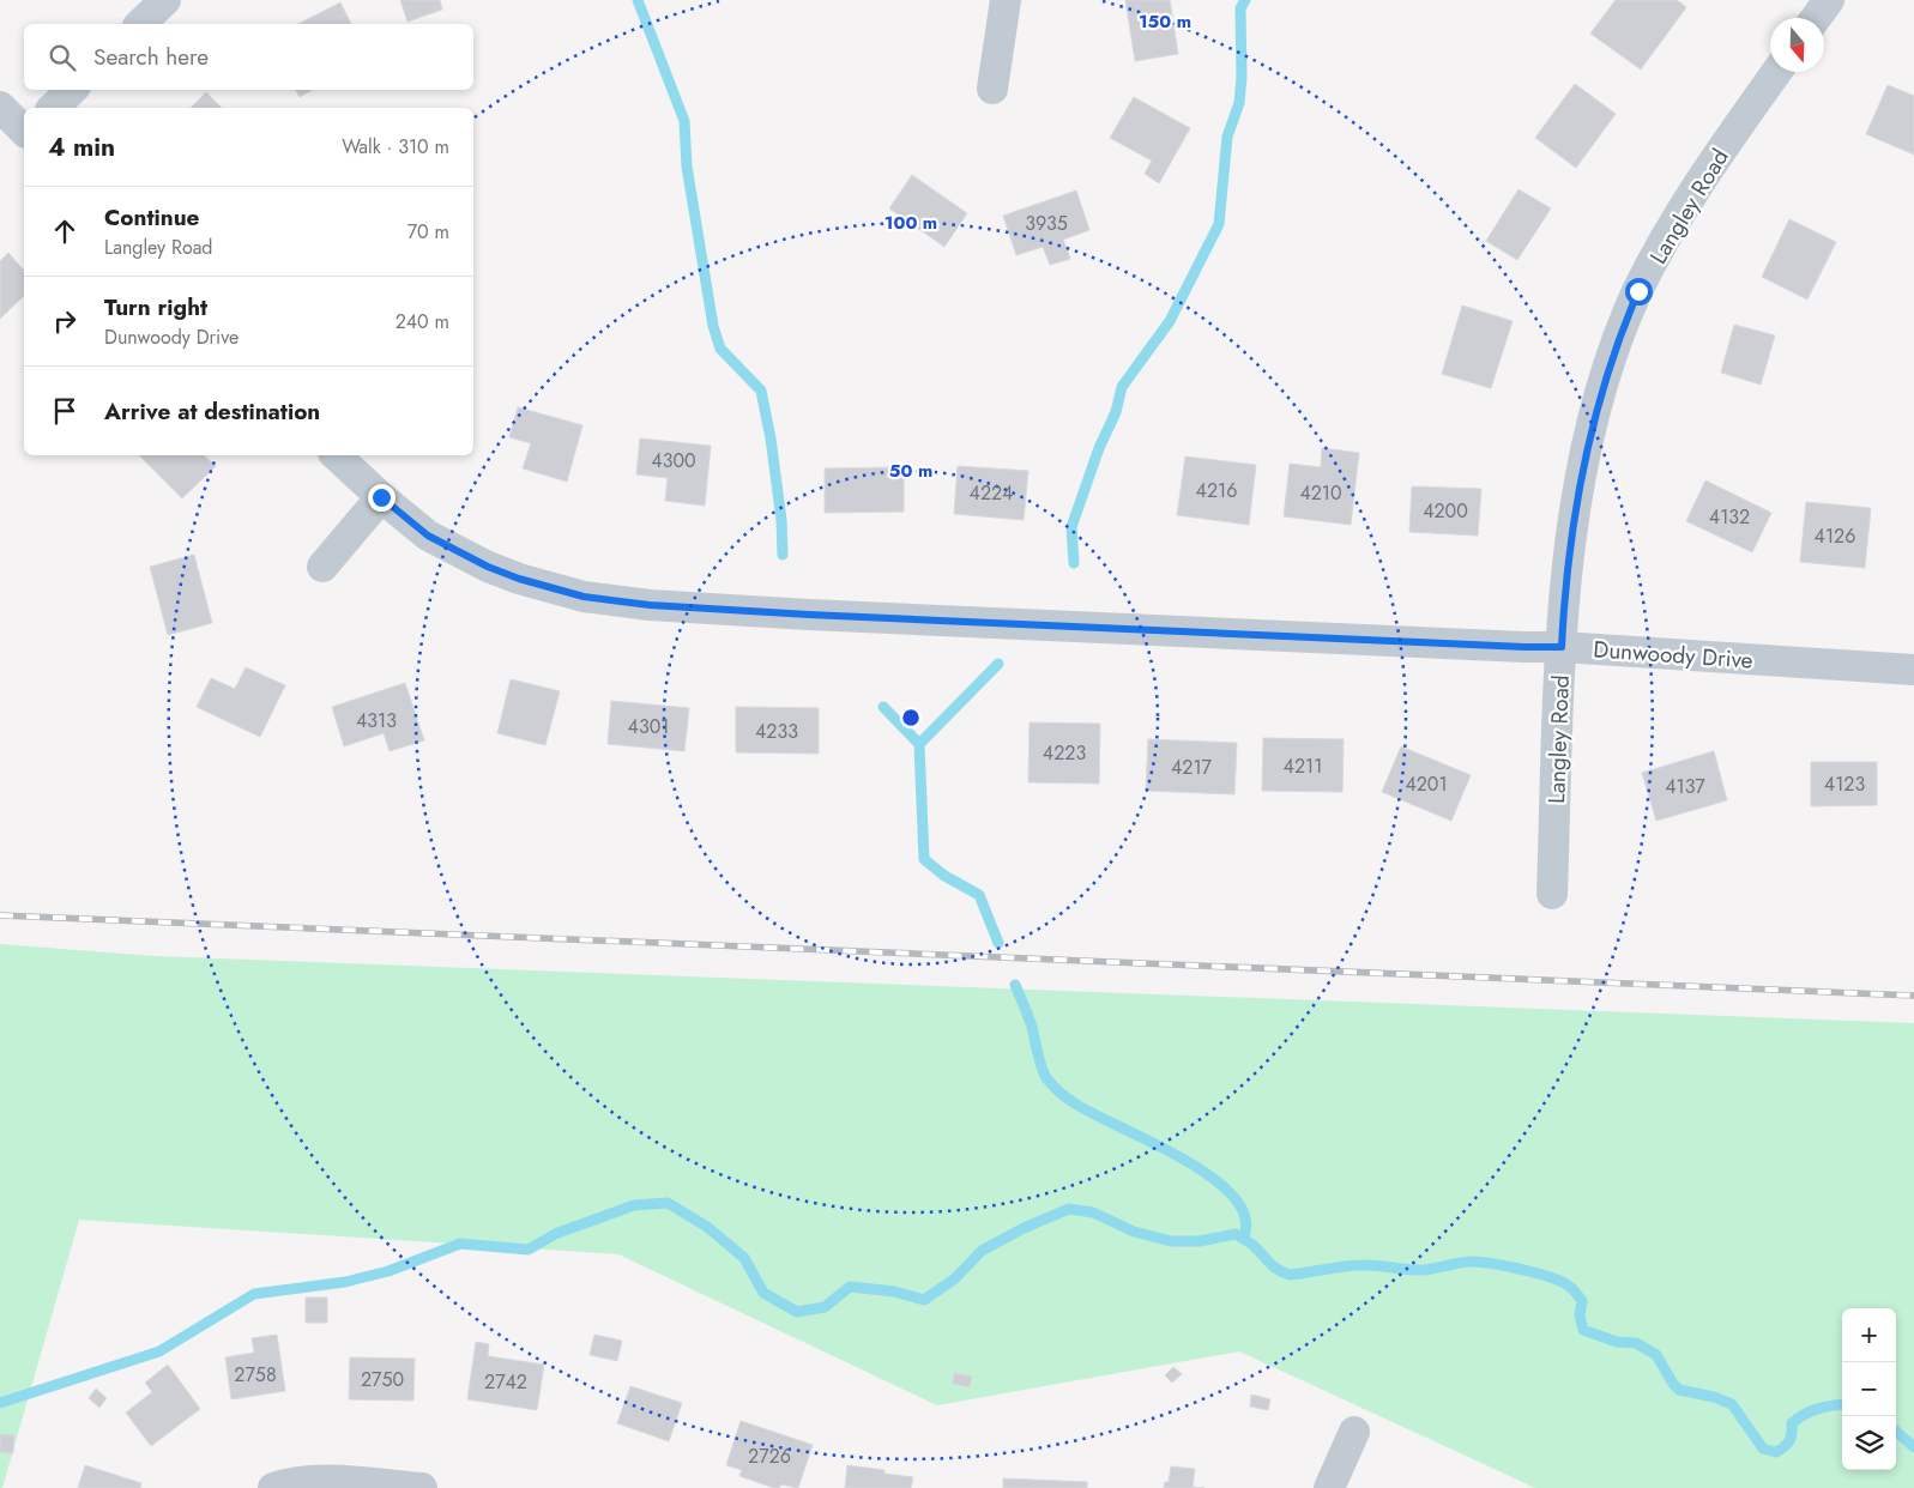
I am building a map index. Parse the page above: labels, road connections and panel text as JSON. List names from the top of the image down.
{
  "streets": {
    "street": ["Langley Road", "Dunwoody Drive"]
  },
  "crossings": [
    ["Langley Road", "Dunwoody Drive"]
  ],
  "house_numbers": [
    "3935",
    "4300",
    "4216",
    "4224",
    "4210",
    "4200",
    "4132",
    "4126",
    "4313",
    "4301",
    "4233",
    "4223",
    "4211",
    "4217",
    "4201",
    "4123",
    "4137",
    "2758",
    "2750",
    "2742",
    "2726"
  ],
  "north": "bottom",
  "page": {
    "search": "Search here",
    "heading": ["4 min", "Walk · 310 m"],
    "list": [
      ["Continue", "Langley Road", "70 m"],
      ["Turn right", "Dunwoody Drive", "240 m"],
      "Arrive at destination"
    ],
    "map_buttons": ["+", "−"]
  },
  "rings": ["150 m", "100 m", "50 m"]
}
